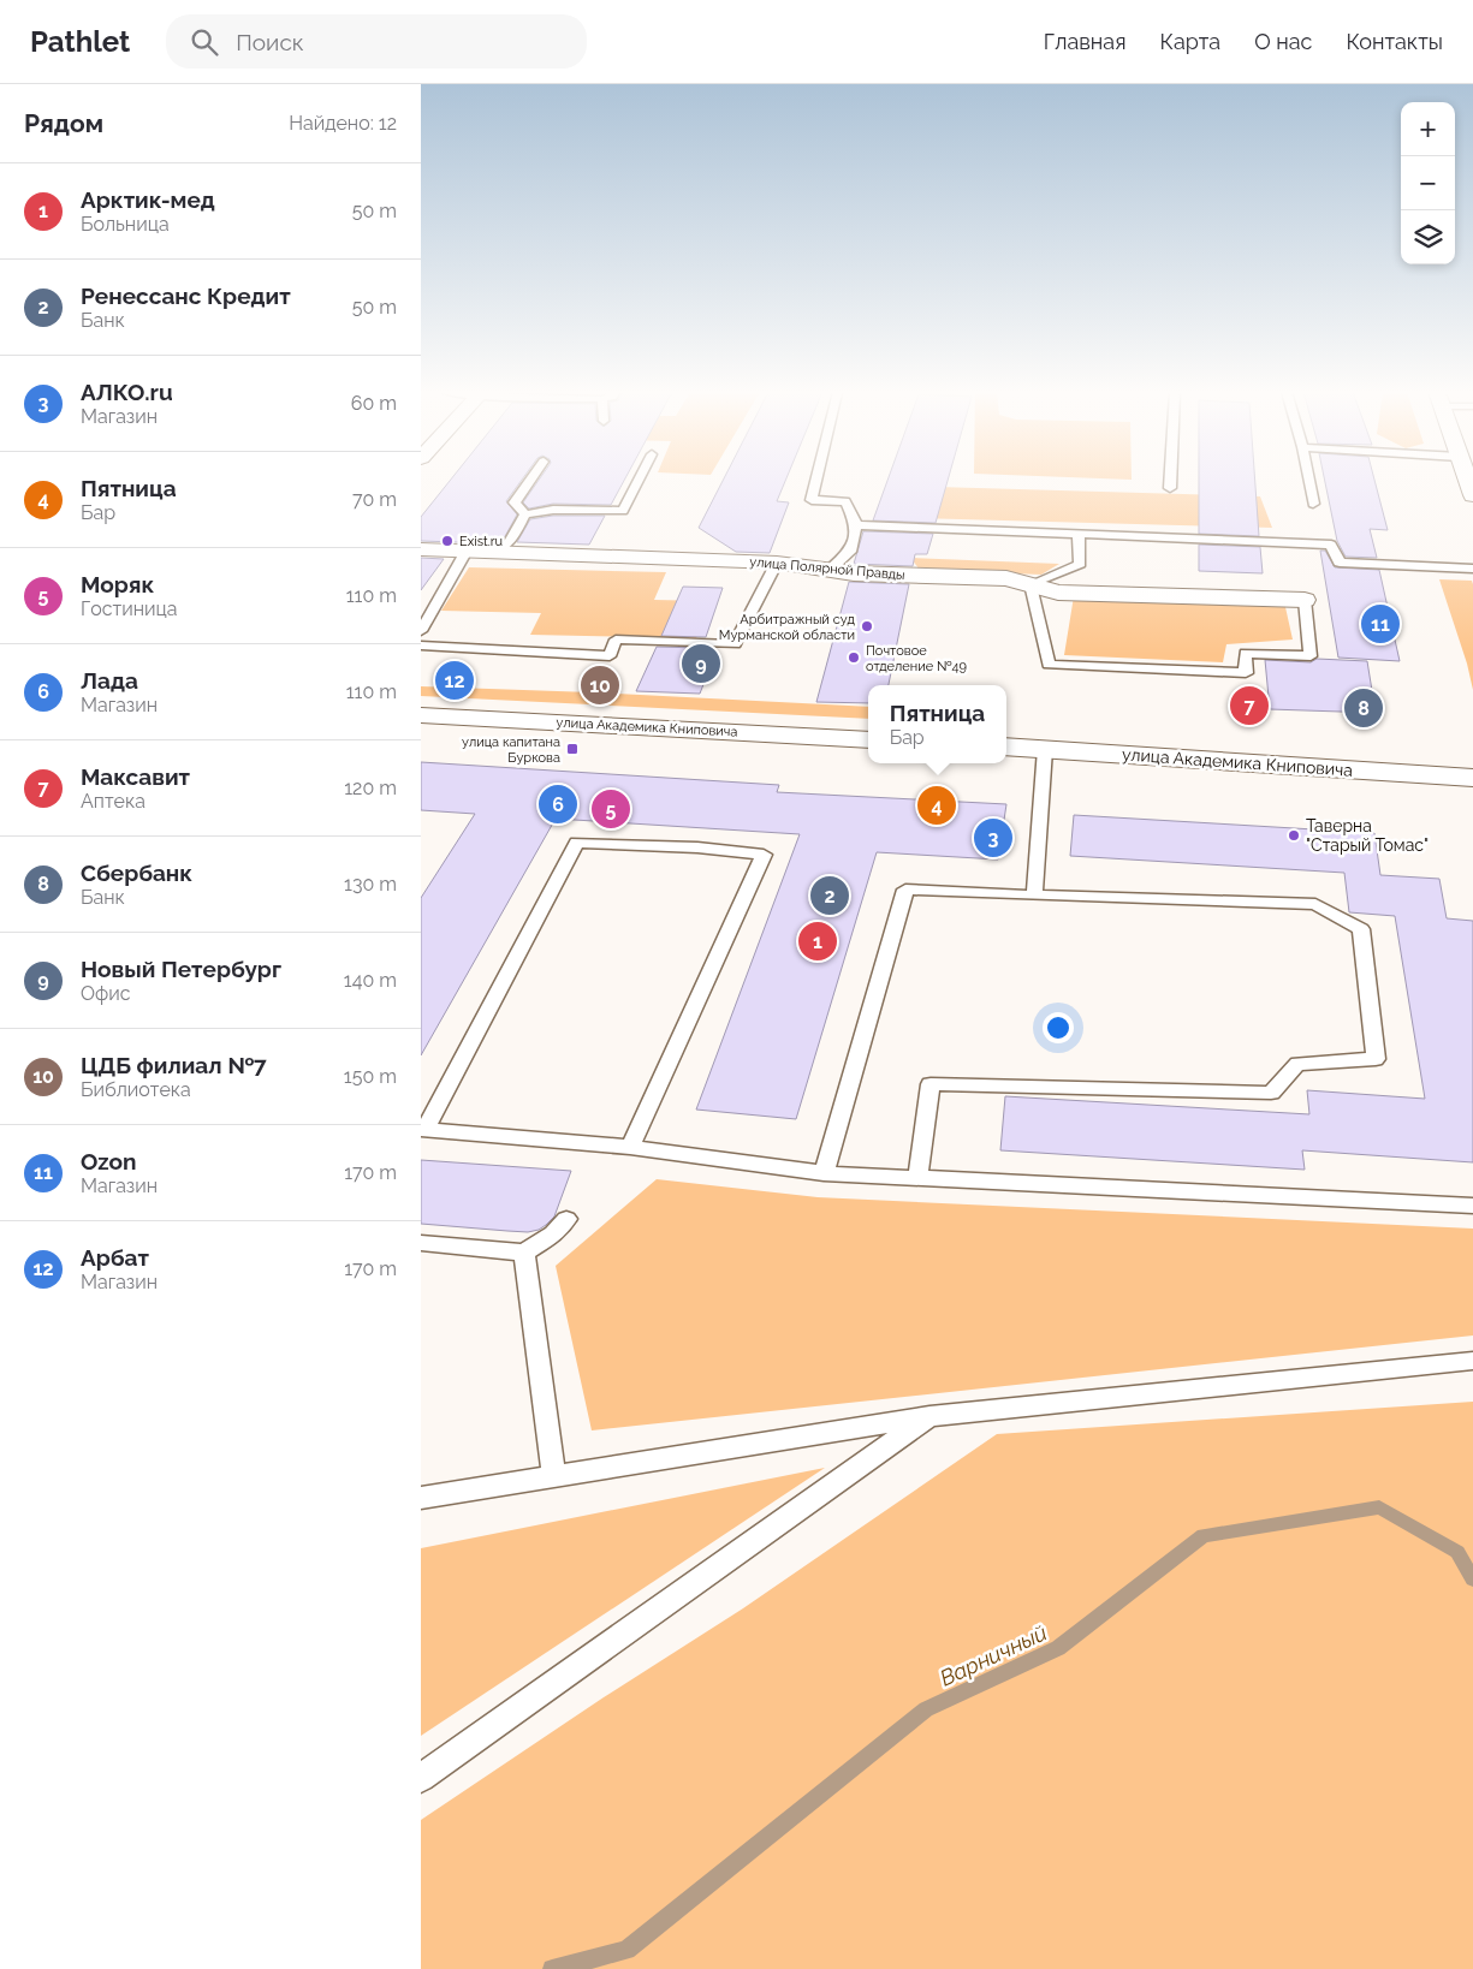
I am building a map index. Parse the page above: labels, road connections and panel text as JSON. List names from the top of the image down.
{
  "streets": {
    "street": ["улица Полярной Правды", "улица Академика Книповича"]
  },
  "water": ["Варничный"],
  "places": {
    "other": [
      "Exist.ru",
      "Арбитражный суд Мурманской области",
      "Почтовое отделение №49",
      "Таверна \"Старый Томас\""
    ],
    "transit": ["улица капитана Буркова"]
  },
  "page": {
    "header": "Pathlet",
    "search": "Поиск",
    "nav": [
      "Главная",
      "Карта",
      "О нас",
      "Контакты"
    ],
    "heading": ["Рядом", "Найдено: 12"],
    "map_buttons": ["+", "−"],
    "list": [
      {
        "mark": "1",
        "name": "Арктик-мед",
        "note": "Больница",
        "value": "50 m"
      },
      {
        "mark": "2",
        "name": "Ренессанс Кредит",
        "note": "Банк",
        "value": "50 m"
      },
      {
        "mark": "3",
        "name": "АЛКО.ru",
        "note": "Магазин",
        "value": "60 m"
      },
      {
        "mark": "4",
        "name": "Пятница",
        "note": "Бар",
        "value": "70 m"
      },
      {
        "mark": "5",
        "name": "Моряк",
        "note": "Гостиница",
        "value": "110 m"
      },
      {
        "mark": "6",
        "name": "Лада",
        "note": "Магазин",
        "value": "110 m"
      },
      {
        "mark": "7",
        "name": "Максавит",
        "note": "Аптека",
        "value": "120 m"
      },
      {
        "mark": "8",
        "name": "Сбербанк",
        "note": "Банк",
        "value": "130 m"
      },
      {
        "mark": "9",
        "name": "Новый Петербург",
        "note": "Офис",
        "value": "140 m"
      },
      {
        "mark": "10",
        "name": "ЦДБ филиал №7",
        "note": "Библиотека",
        "value": "150 m"
      },
      {
        "mark": "11",
        "name": "Ozon",
        "note": "Магазин",
        "value": "170 m"
      },
      {
        "mark": "12",
        "name": "Арбат",
        "note": "Магазин",
        "value": "170 m"
      }
    ],
    "pins": [
      "11",
      "9",
      "12",
      "10",
      "7",
      "8",
      "6",
      "4",
      "5",
      "3",
      "2",
      "1"
    ],
    "popup": ["Пятница", "Бар"]
  }
}
